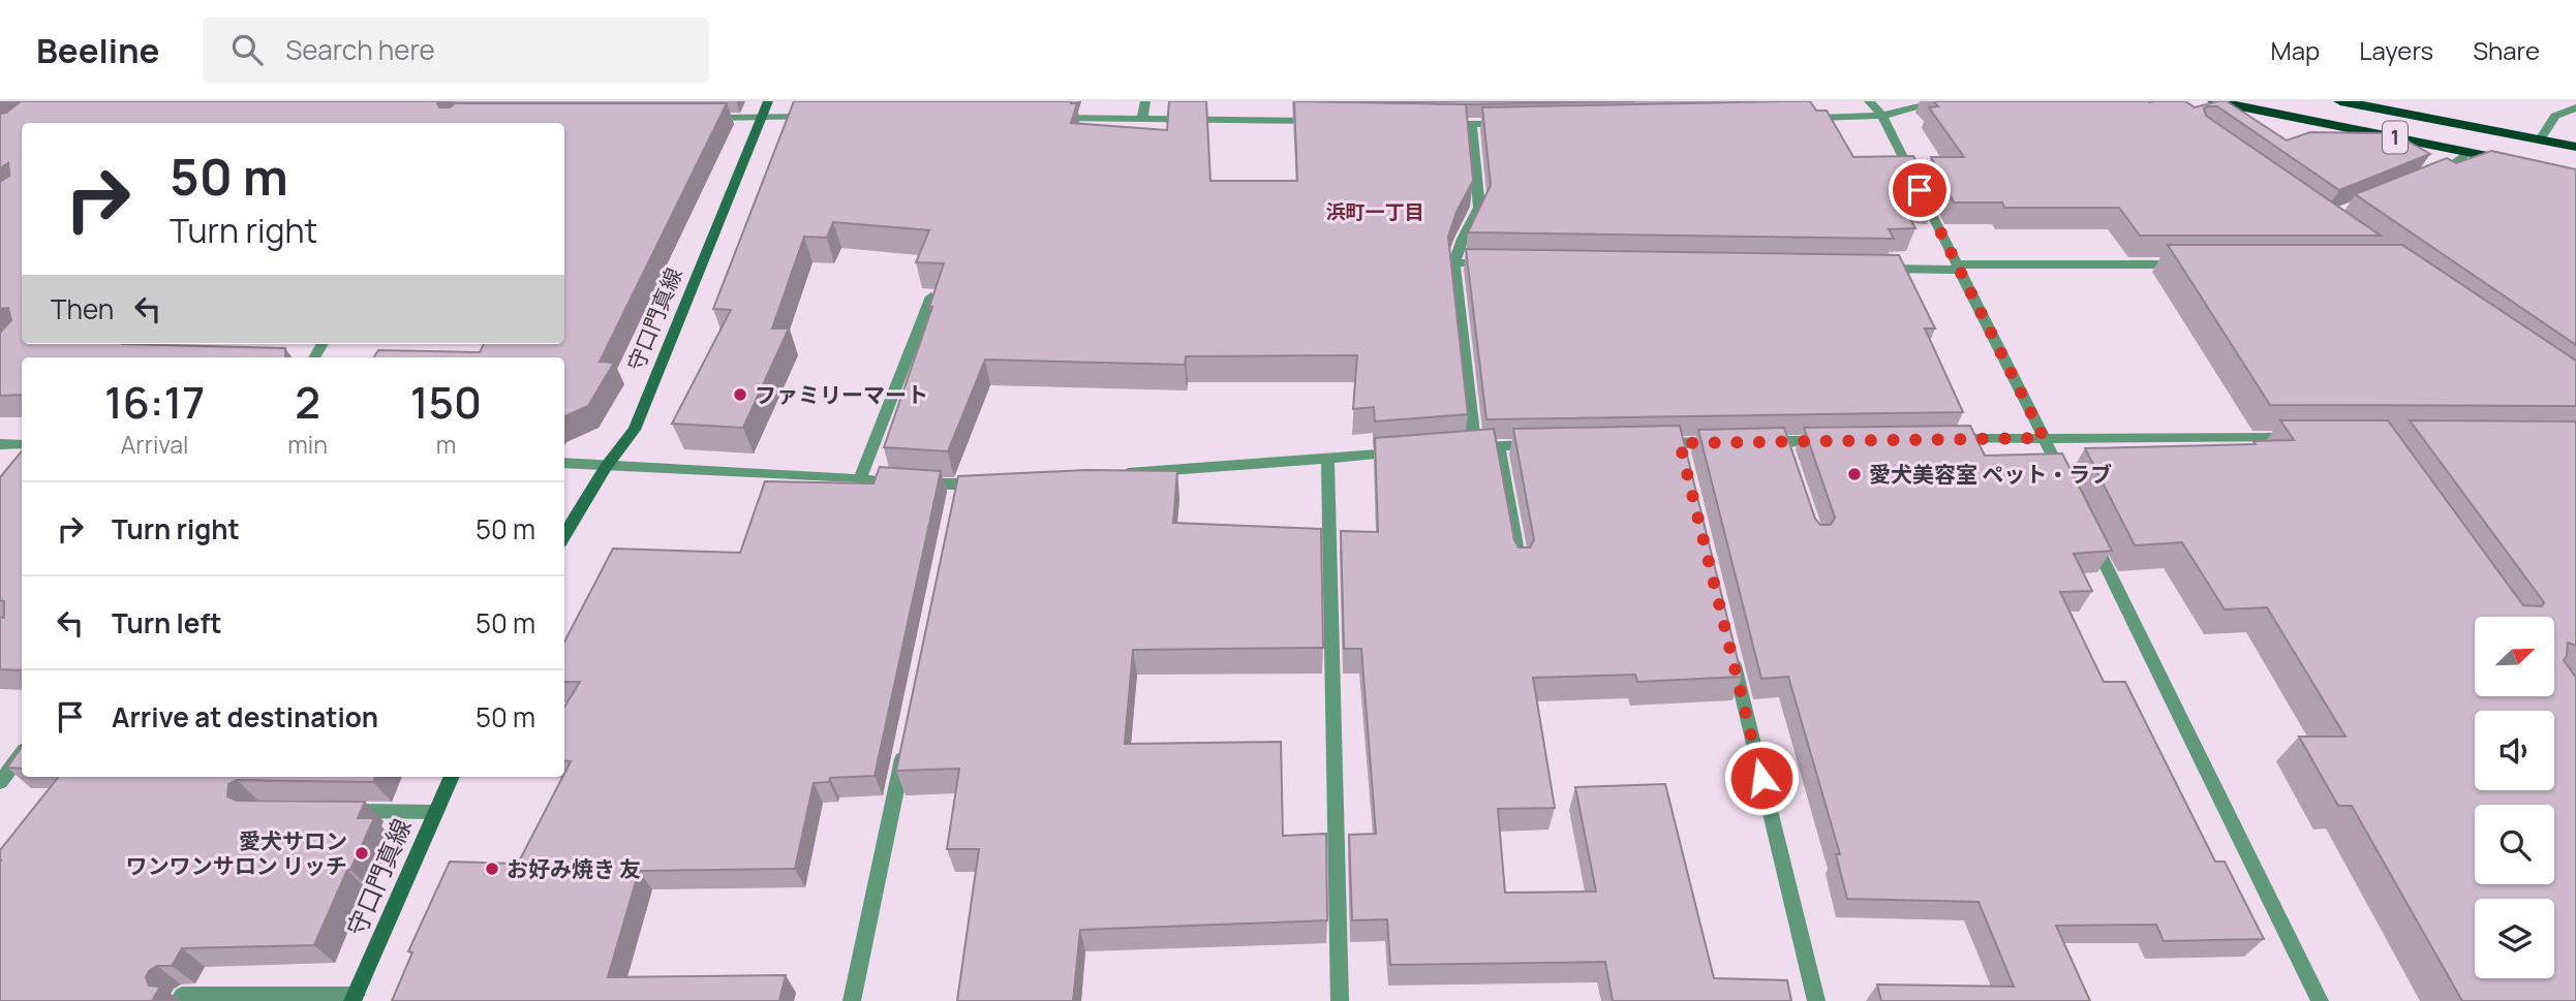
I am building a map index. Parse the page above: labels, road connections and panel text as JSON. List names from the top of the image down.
{
  "streets": {
    "highway": ["1"],
    "main road": ["守口門真線"]
  },
  "districts": ["浜町一丁目"],
  "places": [
    "ファミリーマート",
    "愛犬美容室 ペット・ラブ",
    "愛犬サロン ワンワンサロン リッチ",
    "お好み焼き 友"
  ],
  "north": "top right",
  "page": {
    "header": "Beeline",
    "search": "Search here",
    "nav": ["Map", "Layers", "Share"],
    "turn": ["50 m", "Turn right"],
    "then": "Then",
    "eta": [
      "16:17",
      "Arrival",
      "2",
      "min",
      "150",
      "m"
    ],
    "list": [
      {
        "name": "Turn right",
        "value": "50 m"
      },
      {
        "name": "Turn left",
        "value": "50 m"
      },
      {
        "name": "Arrive at destination",
        "value": "50 m"
      }
    ]
  }
}
